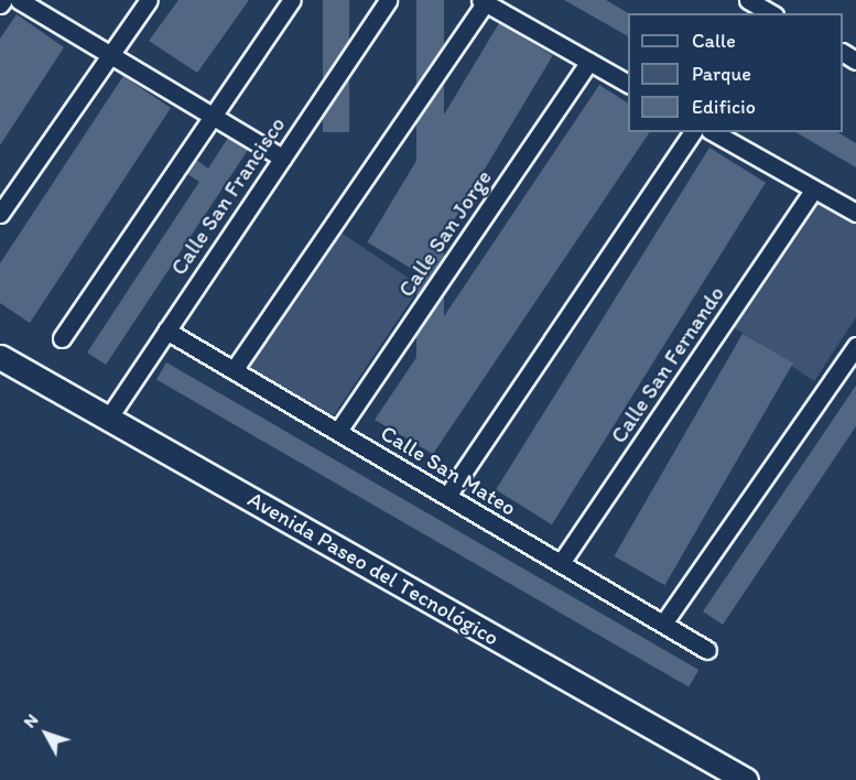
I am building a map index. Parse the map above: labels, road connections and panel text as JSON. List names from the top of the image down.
{
  "streets": {
    "street": [
      "Calle San Francisco",
      "Calle San Jorge",
      "Calle San Fernando",
      "Calle San Mateo",
      "Avenida Paseo del Tecnológico"
    ]
  },
  "crossings": [
    ["Calle San Francisco", "Calle San Mateo"],
    ["Calle San Francisco", "Avenida Paseo del Tecnológico"],
    ["Calle San Jorge", "Calle San Mateo"],
    ["Calle San Fernando", "Calle San Mateo"]
  ],
  "legend": ["Calle", "Parque", "Edificio"],
  "north": "top left"
}
